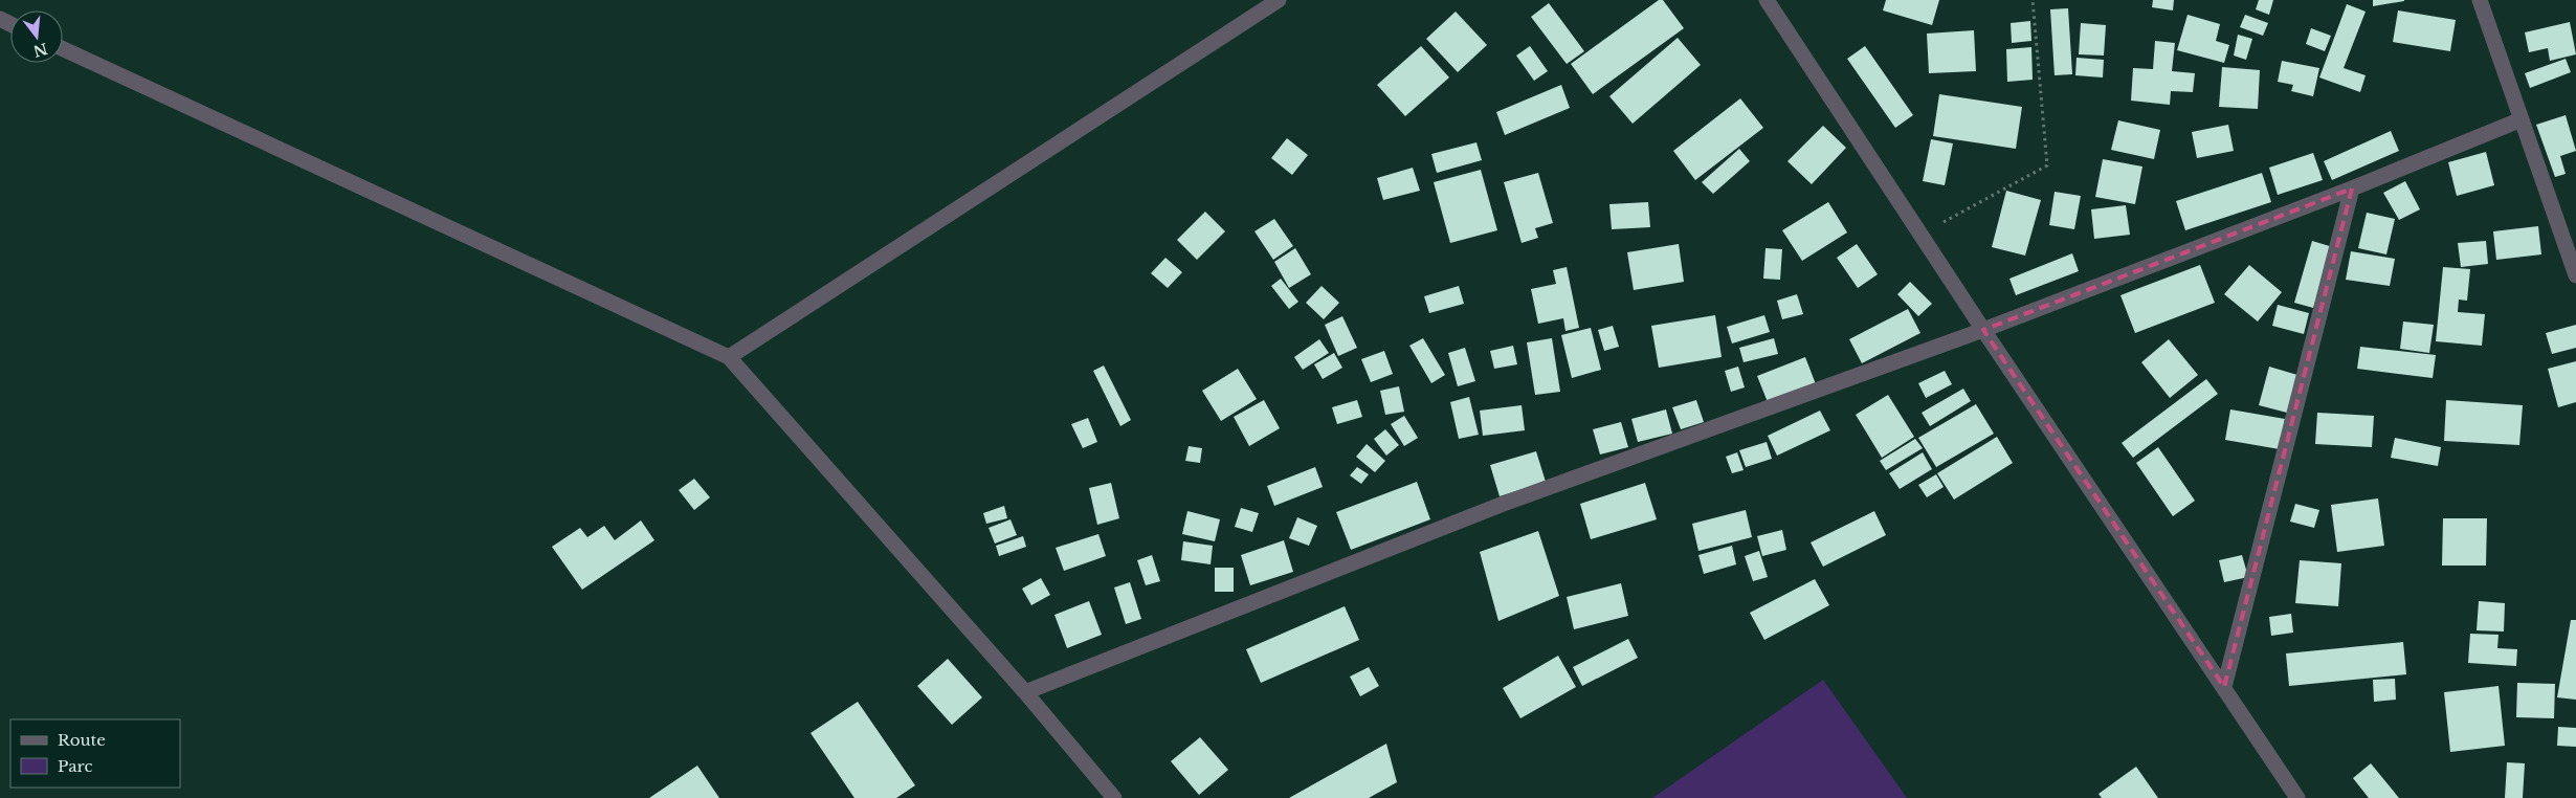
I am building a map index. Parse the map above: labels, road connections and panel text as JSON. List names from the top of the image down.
{
  "legend": ["Route", "Parc"],
  "north": "bottom"
}
